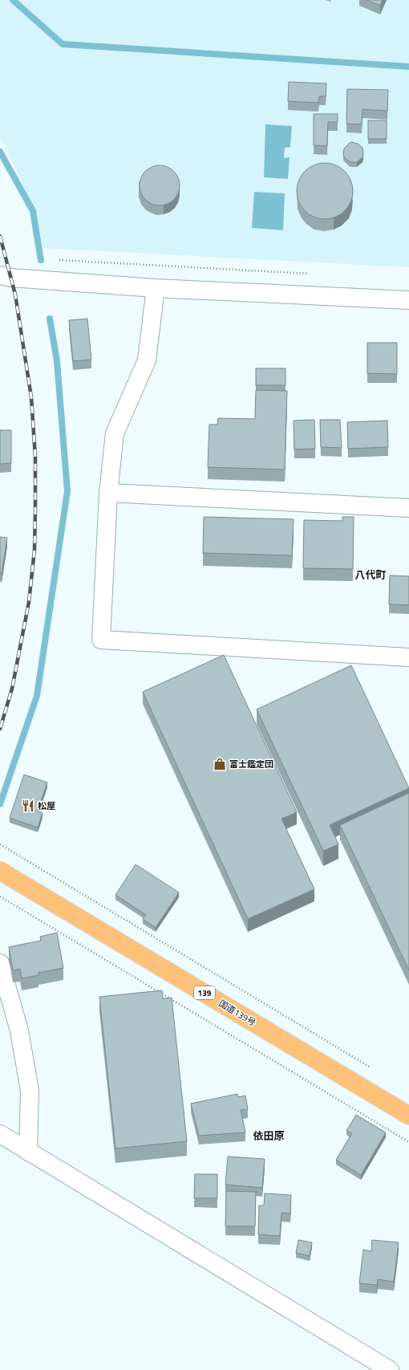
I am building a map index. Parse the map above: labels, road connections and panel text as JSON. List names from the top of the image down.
{
  "streets": {
    "highway": ["139", "国道139号"]
  },
  "districts": ["八代町", "依田原"],
  "places": {
    "shop": ["富士鑑定団"],
    "restaurant": ["松屋"]
  }
}
